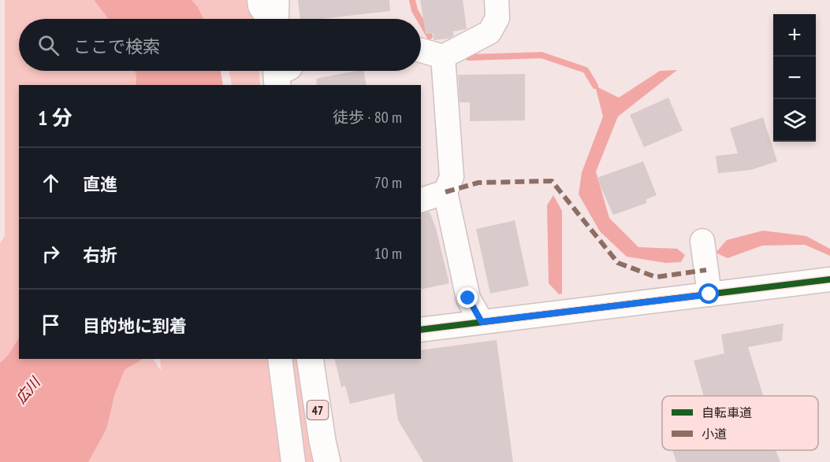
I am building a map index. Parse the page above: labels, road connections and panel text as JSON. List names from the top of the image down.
{
  "streets": {
    "main road": ["47"]
  },
  "water": ["広川"],
  "legend": ["自転車道", "小道"],
  "page": {
    "map_buttons": ["+", "−"],
    "search": "ここで検索",
    "heading": ["1 分", "徒歩 · 80 m"],
    "list": [
      ["直進", "70 m"],
      ["右折", "10 m"],
      "目的地に到着"
    ]
  }
}
